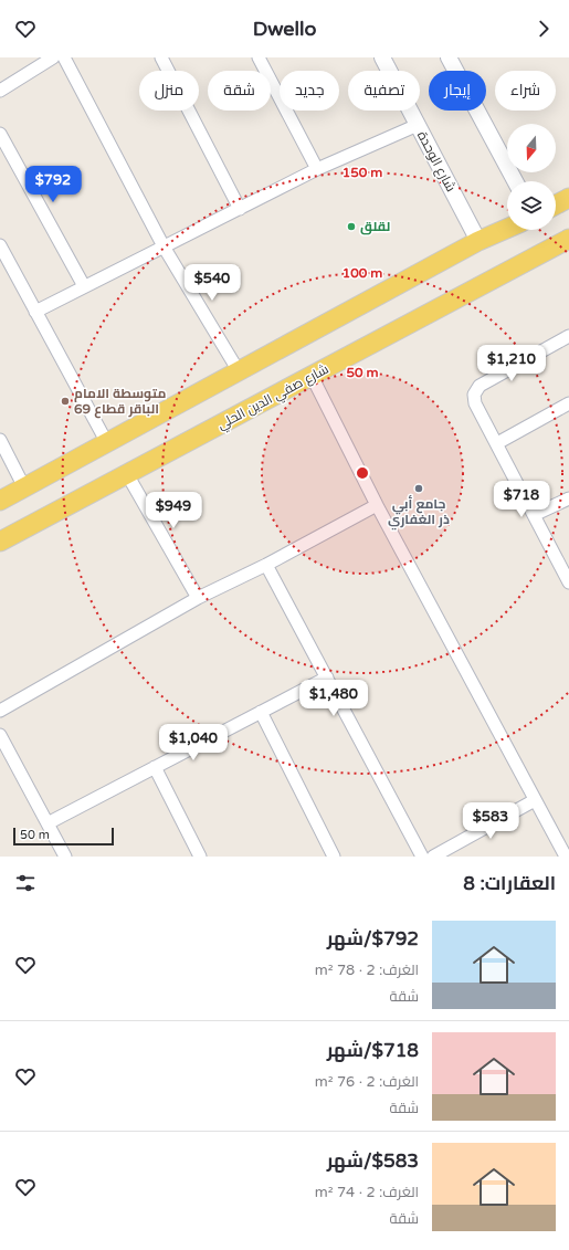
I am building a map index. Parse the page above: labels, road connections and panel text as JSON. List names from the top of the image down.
{
  "streets": {
    "main road": ["شارع صفي الدين الحلي"],
    "street": ["شارع الوحدة"]
  },
  "places": ["لقلق", "متوسطة الامام الباقر قطاع 69", "جامع أبي ذر الغفاري"],
  "scale_bar": "50 m",
  "north": "bottom",
  "page": {
    "header": "Dwello",
    "chip": [
      "شراء",
      "إيجار",
      "تصفية",
      "جديد",
      "شقة",
      "منزل"
    ],
    "price": [
      "$792",
      "$540",
      "$1,210",
      "$718",
      "$949",
      "$1,480",
      "$1,040",
      "$583"
    ],
    "scale": "50 m",
    "heading": "العقارات: 8",
    "list": [
      {
        "name": "$792/شهر",
        "note": "الغرف: 2 · 78 m² · شقة"
      },
      {
        "name": "$718/شهر",
        "note": "الغرف: 2 · 76 m² · شقة"
      },
      {
        "name": "$583/شهر",
        "note": "الغرف: 2 · 74 m² · شقة"
      }
    ]
  },
  "rings": ["150 m", "100 m", "50 m"]
}
